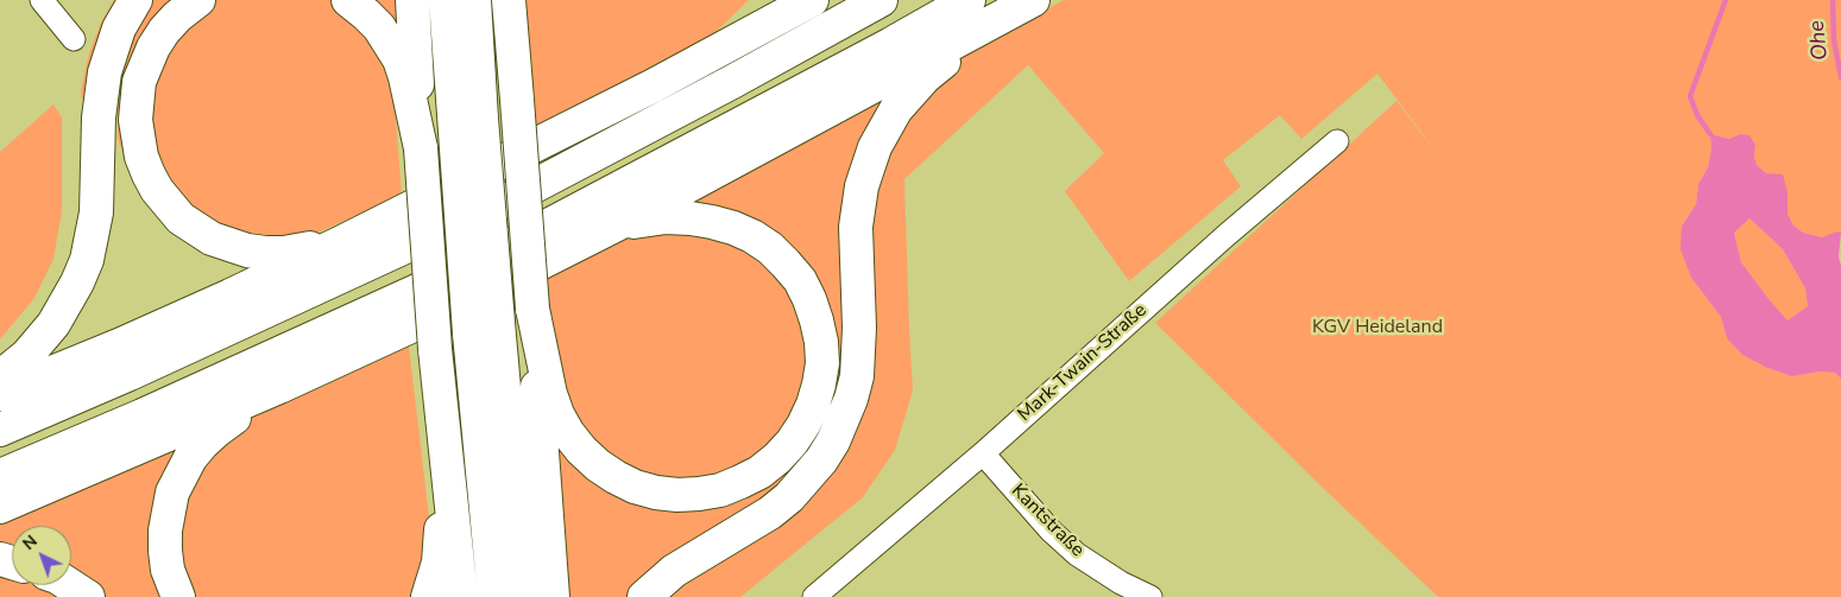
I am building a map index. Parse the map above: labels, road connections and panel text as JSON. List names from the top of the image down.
{
  "streets": {
    "street": ["Mark-Twain-Straße", "Kantstraße"]
  },
  "crossings": [
    ["Mark-Twain-Straße", "Kantstraße"]
  ],
  "water": ["Ohe"],
  "parks": ["KGV Heideland"],
  "north": "top left"
}
